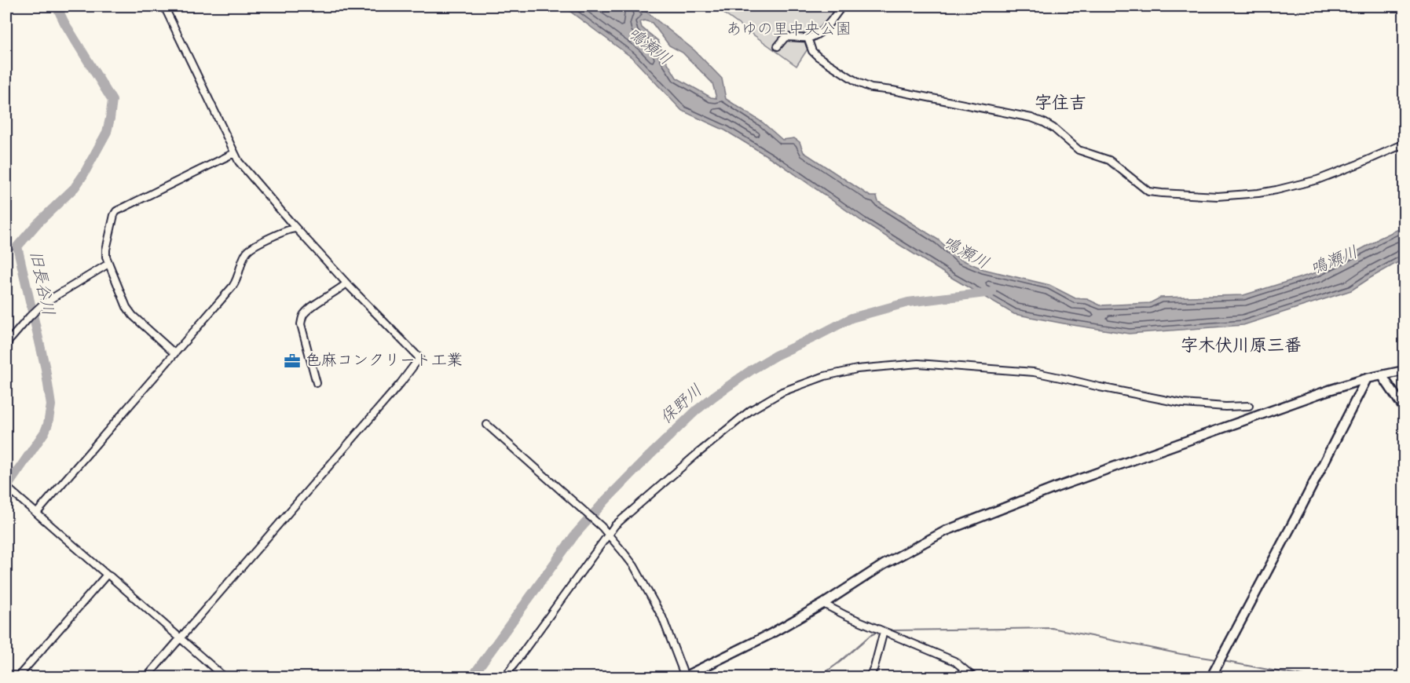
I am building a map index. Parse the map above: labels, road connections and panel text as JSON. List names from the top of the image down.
{
  "districts": ["字住吉", "字木伏川原三番"],
  "water": ["鳴瀬川", "旧長谷川", "保野川"],
  "parks": ["あゆの里中央公園"],
  "places": {
    "office": ["色麻コンクリート工業"]
  }
}
